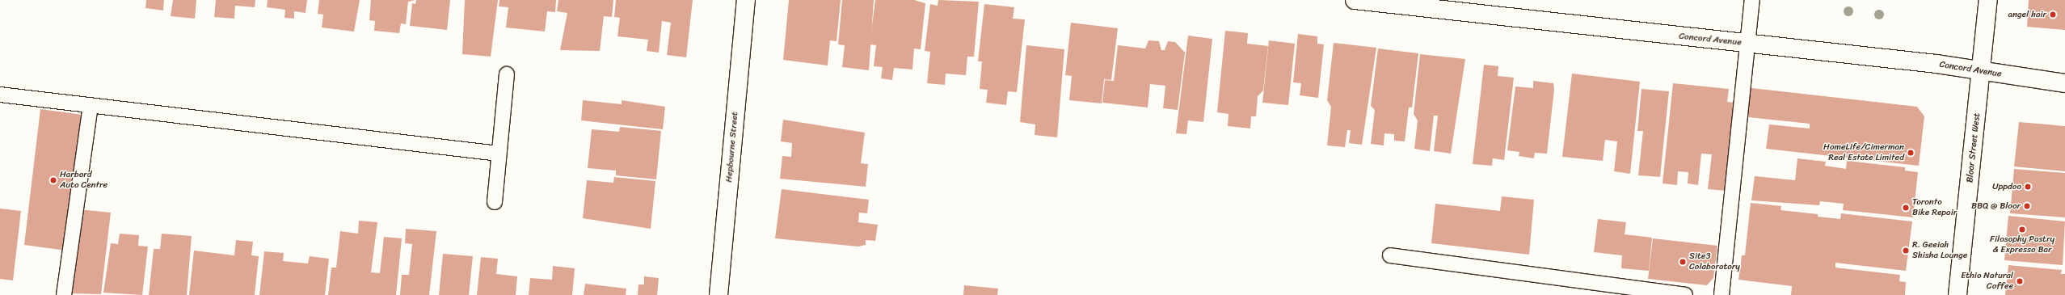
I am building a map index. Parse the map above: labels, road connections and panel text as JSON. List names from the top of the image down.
{
  "streets": {
    "street": ["Concord Avenue", "Hepbourne Street", "Bloor Street West"]
  },
  "crossings": [
    ["Concord Avenue", "Bloor Street West"]
  ],
  "places": [
    "angel hair",
    "HomeLife/Cimerman Real Estate Limited",
    "Harbord Auto Centre",
    "Uppdoo",
    "BBQ @ Bloor",
    "Toronto Bike Repair",
    "Filosophy Pastry & Expresso Bar",
    "R. Geeiah Shisha Lounge",
    "Site3 Colaboratory",
    "Ethio Natural Coffee"
  ]
}
